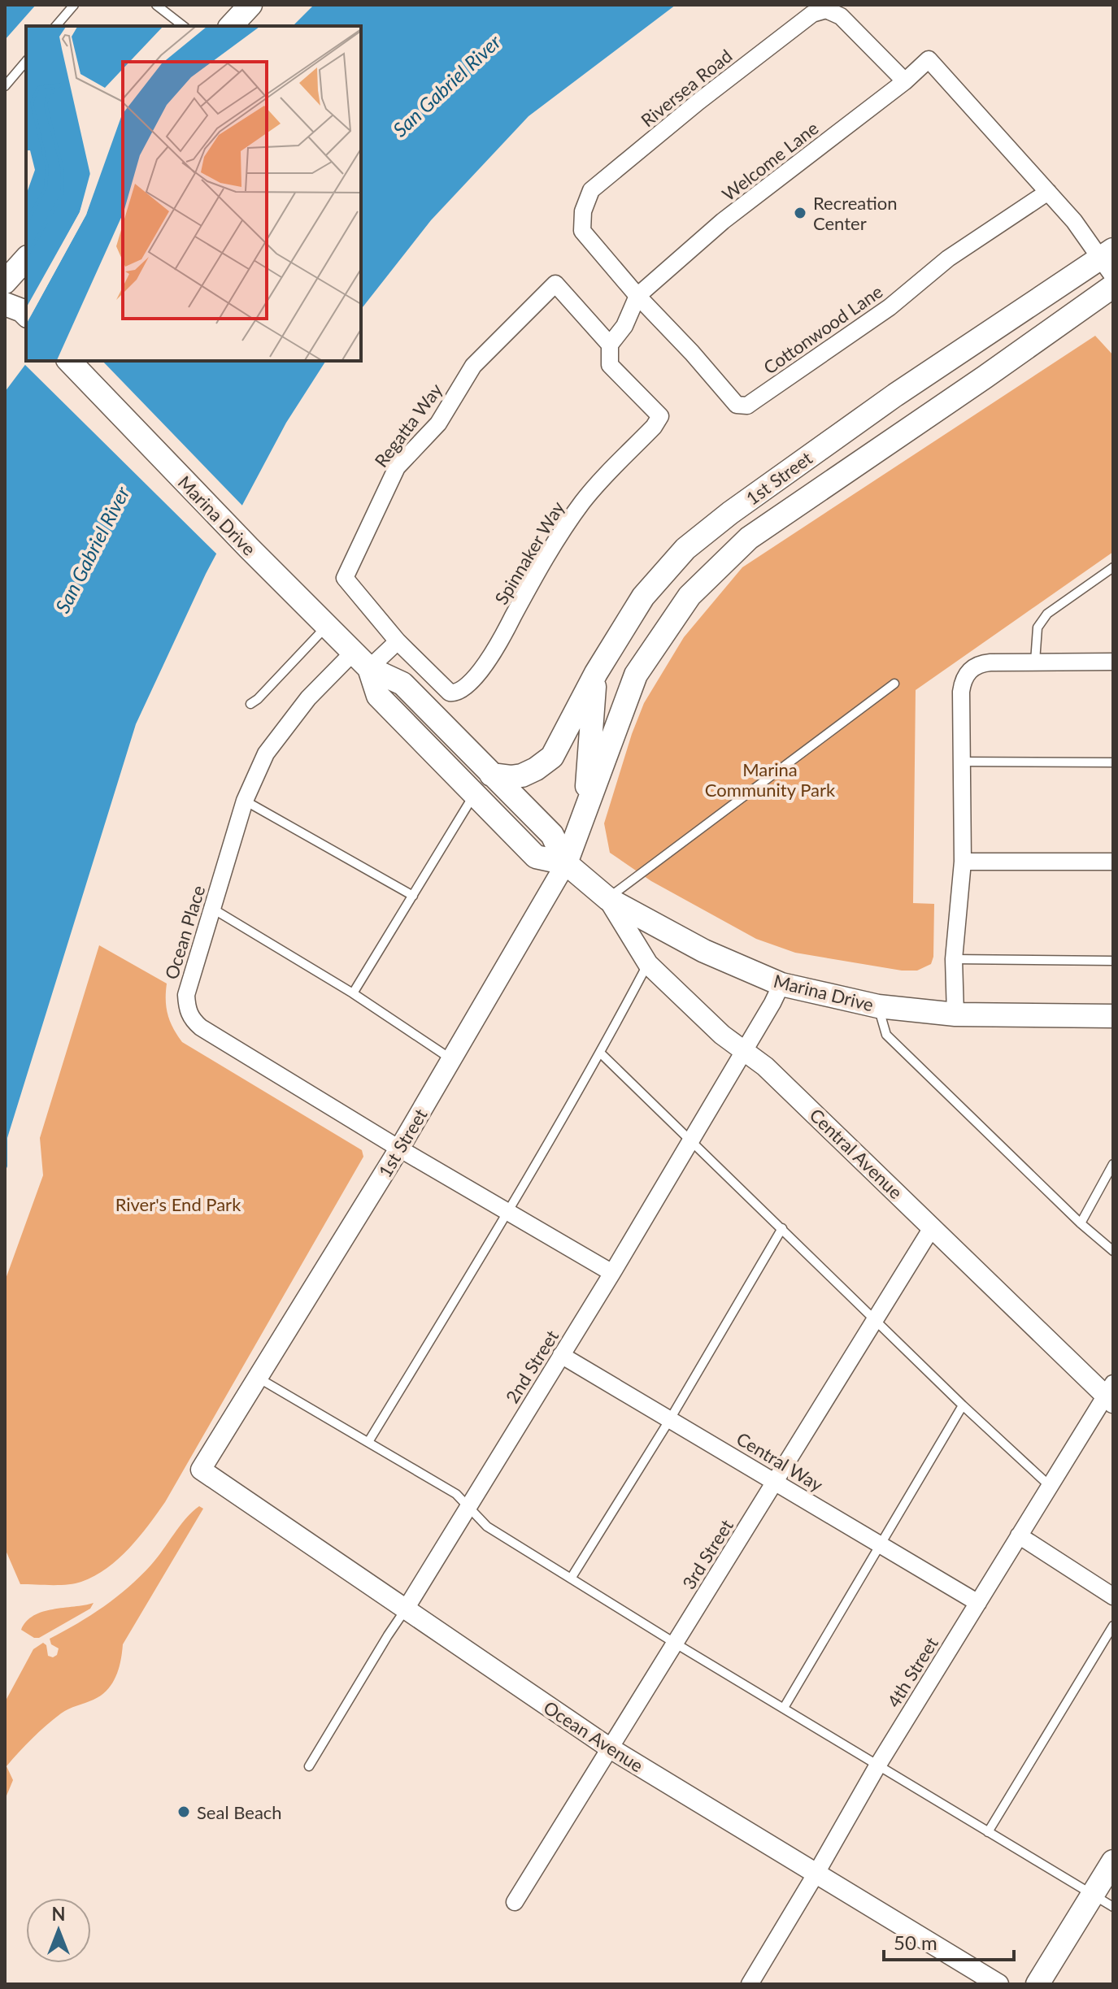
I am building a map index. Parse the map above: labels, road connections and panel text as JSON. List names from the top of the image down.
{
  "streets": {
    "main road": ["1st Street", "Marina Drive"],
    "street": [
      "Riversea Road",
      "Welcome Lane",
      "Cottonwood Lane",
      "Regatta Way",
      "Spinnaker Way",
      "Ocean Place",
      "Central Avenue",
      "2nd Street",
      "Central Way",
      "3rd Street",
      "4th Street",
      "Ocean Avenue"
    ]
  },
  "crossings": [
    ["Riversea Road", "Welcome Lane"],
    ["Riversea Road", "Cottonwood Lane"],
    ["Welcome Lane", "Cottonwood Lane"],
    ["Regatta Way", "Spinnaker Way"],
    ["1st Street", "Marina Drive"],
    ["1st Street", "Ocean Place"],
    ["1st Street", "Ocean Avenue"],
    ["Marina Drive", "Ocean Place"],
    ["Marina Drive", "Central Avenue"],
    ["Marina Drive", "2nd Street"],
    ["Central Avenue", "2nd Street"],
    ["Central Avenue", "3rd Street"],
    ["Central Avenue", "4th Street"],
    ["2nd Street", "Central Way"],
    ["2nd Street", "Ocean Avenue"],
    ["Central Way", "3rd Street"],
    ["Central Way", "4th Street"],
    ["3rd Street", "Ocean Avenue"],
    ["4th Street", "Ocean Avenue"]
  ],
  "water": ["San Gabriel River"],
  "parks": ["Marina Community Park", "River's End Park"],
  "places": ["Recreation Center", "Seal Beach"],
  "scale_bar": "50 m",
  "north": "top"
}
